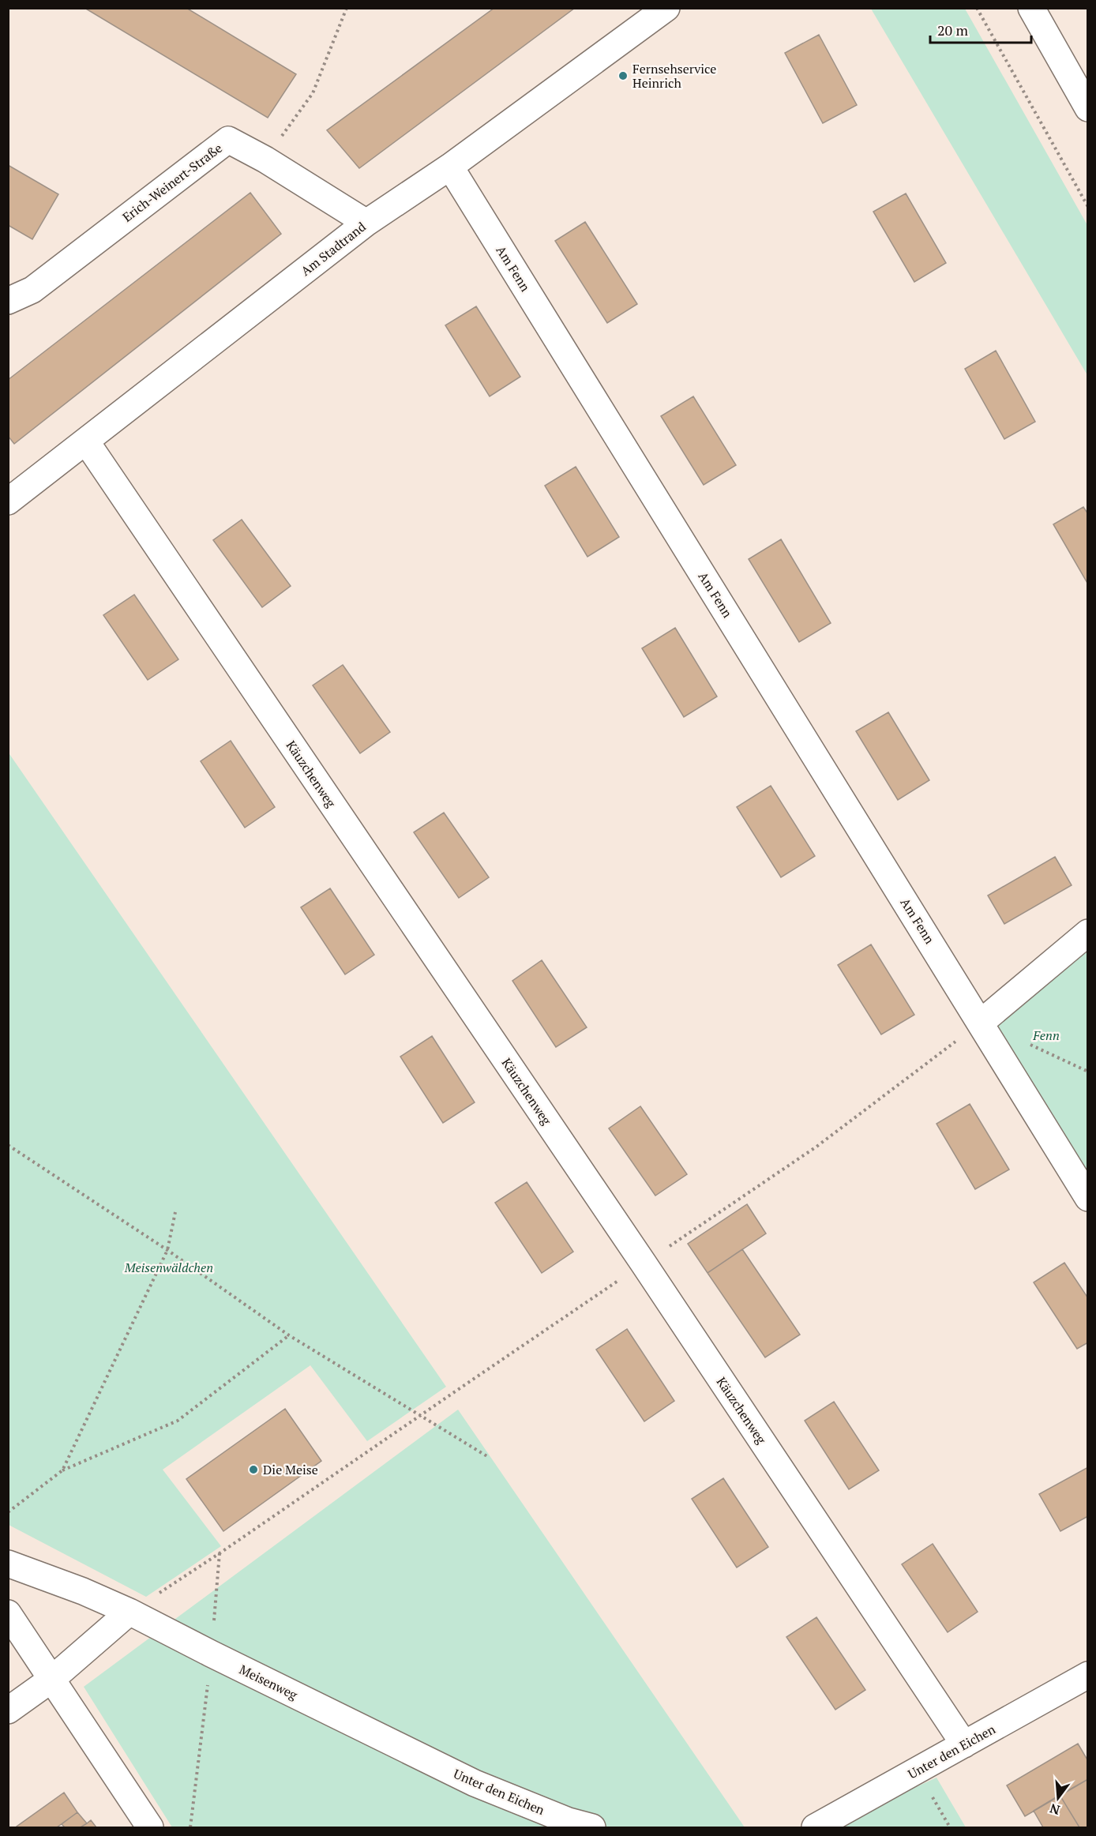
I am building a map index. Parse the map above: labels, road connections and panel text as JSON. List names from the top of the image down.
{
  "streets": {
    "street": [
      "Erich-Weinert-Straße",
      "Am Stadtrand",
      "Am Fenn",
      "Käuzchenweg",
      "Meisenweg",
      "Unter den Eichen"
    ]
  },
  "crossings": [
    ["Erich-Weinert-Straße", "Am Stadtrand"],
    ["Am Stadtrand", "Am Fenn"],
    ["Am Stadtrand", "Käuzchenweg"],
    ["Käuzchenweg", "Unter den Eichen"],
    ["Meisenweg", "Unter den Eichen"]
  ],
  "parks": ["Fenn", "Meisenwäldchen"],
  "places": ["Fernsehservice Heinrich", "Die Meise"],
  "scale_bar": "20 m",
  "north": "bottom"
}
